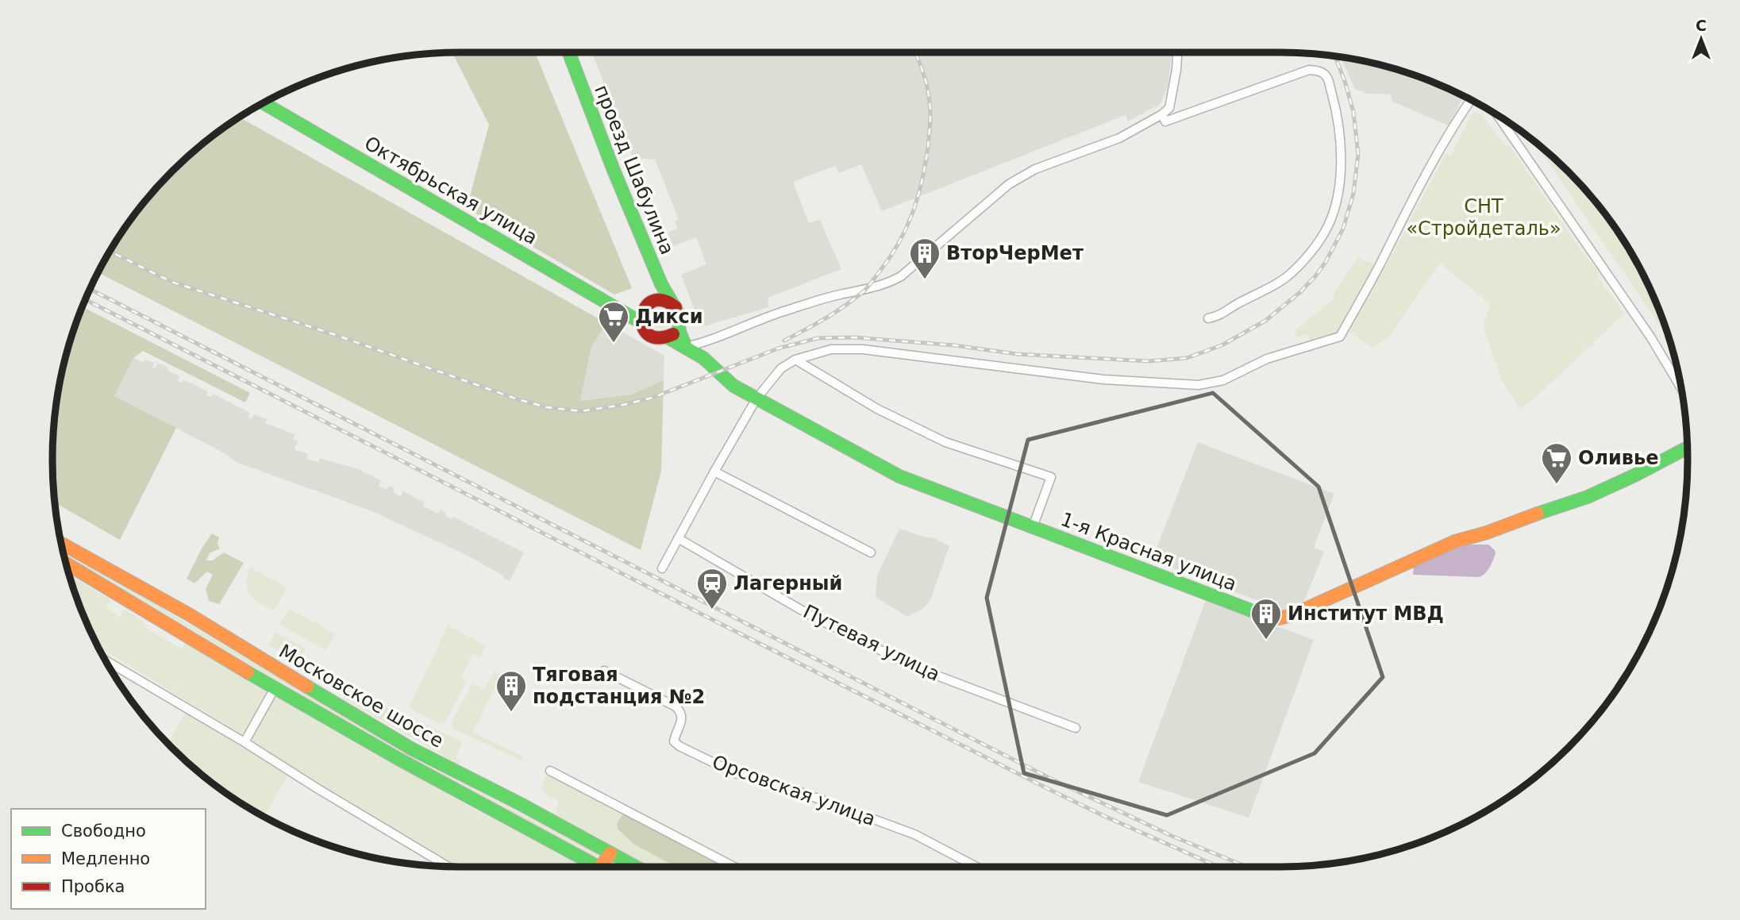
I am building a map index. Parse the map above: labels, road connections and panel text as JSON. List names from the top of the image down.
{
  "streets": {
    "street": [
      "проезд Шабулина",
      "Октябрьская улица",
      "1-я Красная улица",
      "Путевая улица",
      "Московское шоссе",
      "Орсовская улица"
    ]
  },
  "crossings": [
    ["проезд Шабулина", "Октябрьская улица"],
    ["проезд Шабулина", "1-я Красная улица"],
    ["Октябрьская улица", "1-я Красная улица"]
  ],
  "parks": ["СНТ «Стройдеталь»"],
  "places": {
    "building": ["ВторЧерМет", "Институт МВД", "Тяговая подстанция №2"],
    "supermarket": ["Дикси", "Оливье"],
    "station": ["Лагерный"]
  },
  "legend": ["Свободно", "Медленно", "Пробка"],
  "north": "top"
}
